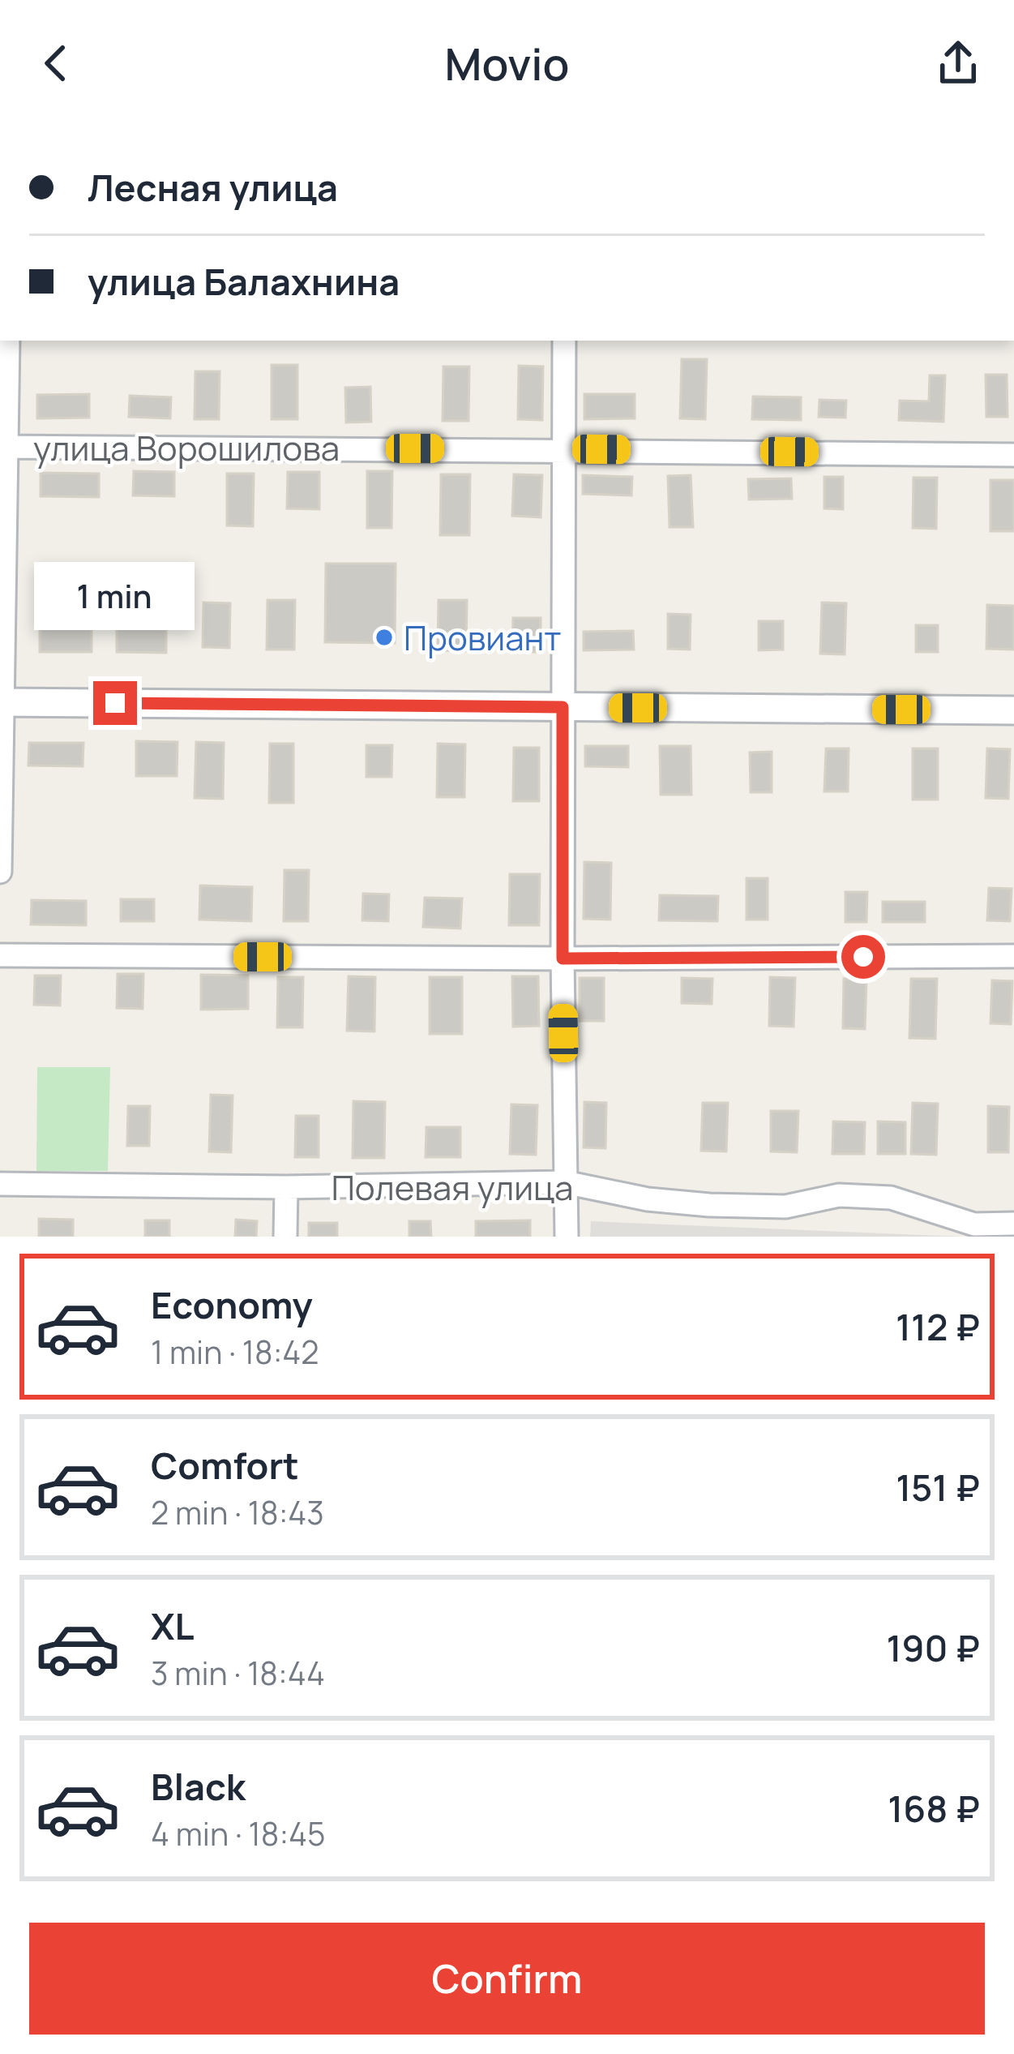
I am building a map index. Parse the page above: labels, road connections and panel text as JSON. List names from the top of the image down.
{
  "streets": {
    "street": ["улица Ворошилова", "Полевая улица"]
  },
  "places": ["Провиант"],
  "page": {
    "header": "Movio",
    "banner": ["Лесная улица", "улица Балахнина"],
    "bubble": "1 min",
    "list": [
      {
        "name": "Economy",
        "note": "1 min · 18:42",
        "value": "112 ₽"
      },
      {
        "name": "Comfort",
        "note": "2 min · 18:43",
        "value": "151 ₽"
      },
      {
        "name": "XL",
        "note": "3 min · 18:44",
        "value": "190 ₽"
      },
      {
        "name": "Black",
        "note": "4 min · 18:45",
        "value": "168 ₽"
      }
    ],
    "buttons": "Confirm"
  }
}
